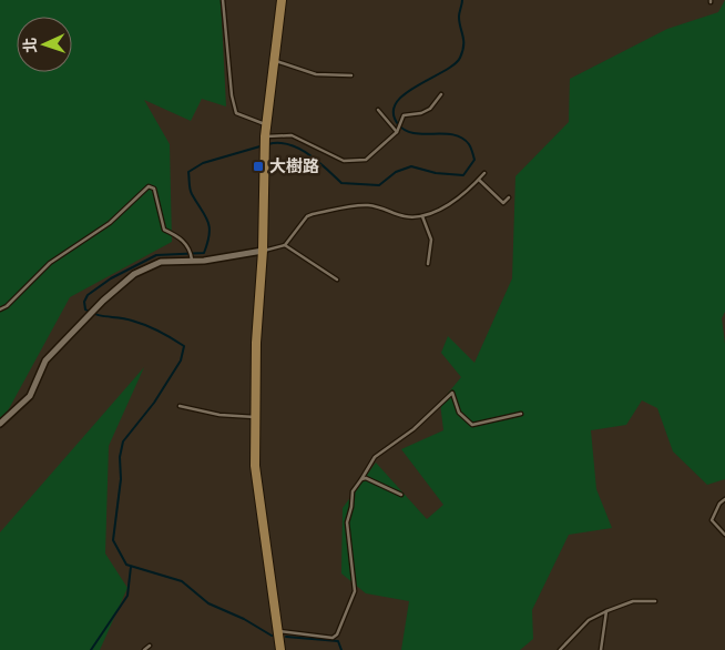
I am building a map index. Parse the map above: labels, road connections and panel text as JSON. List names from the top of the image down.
{
  "places": {
    "transit": ["大樹路"]
  },
  "north": "left"
}
